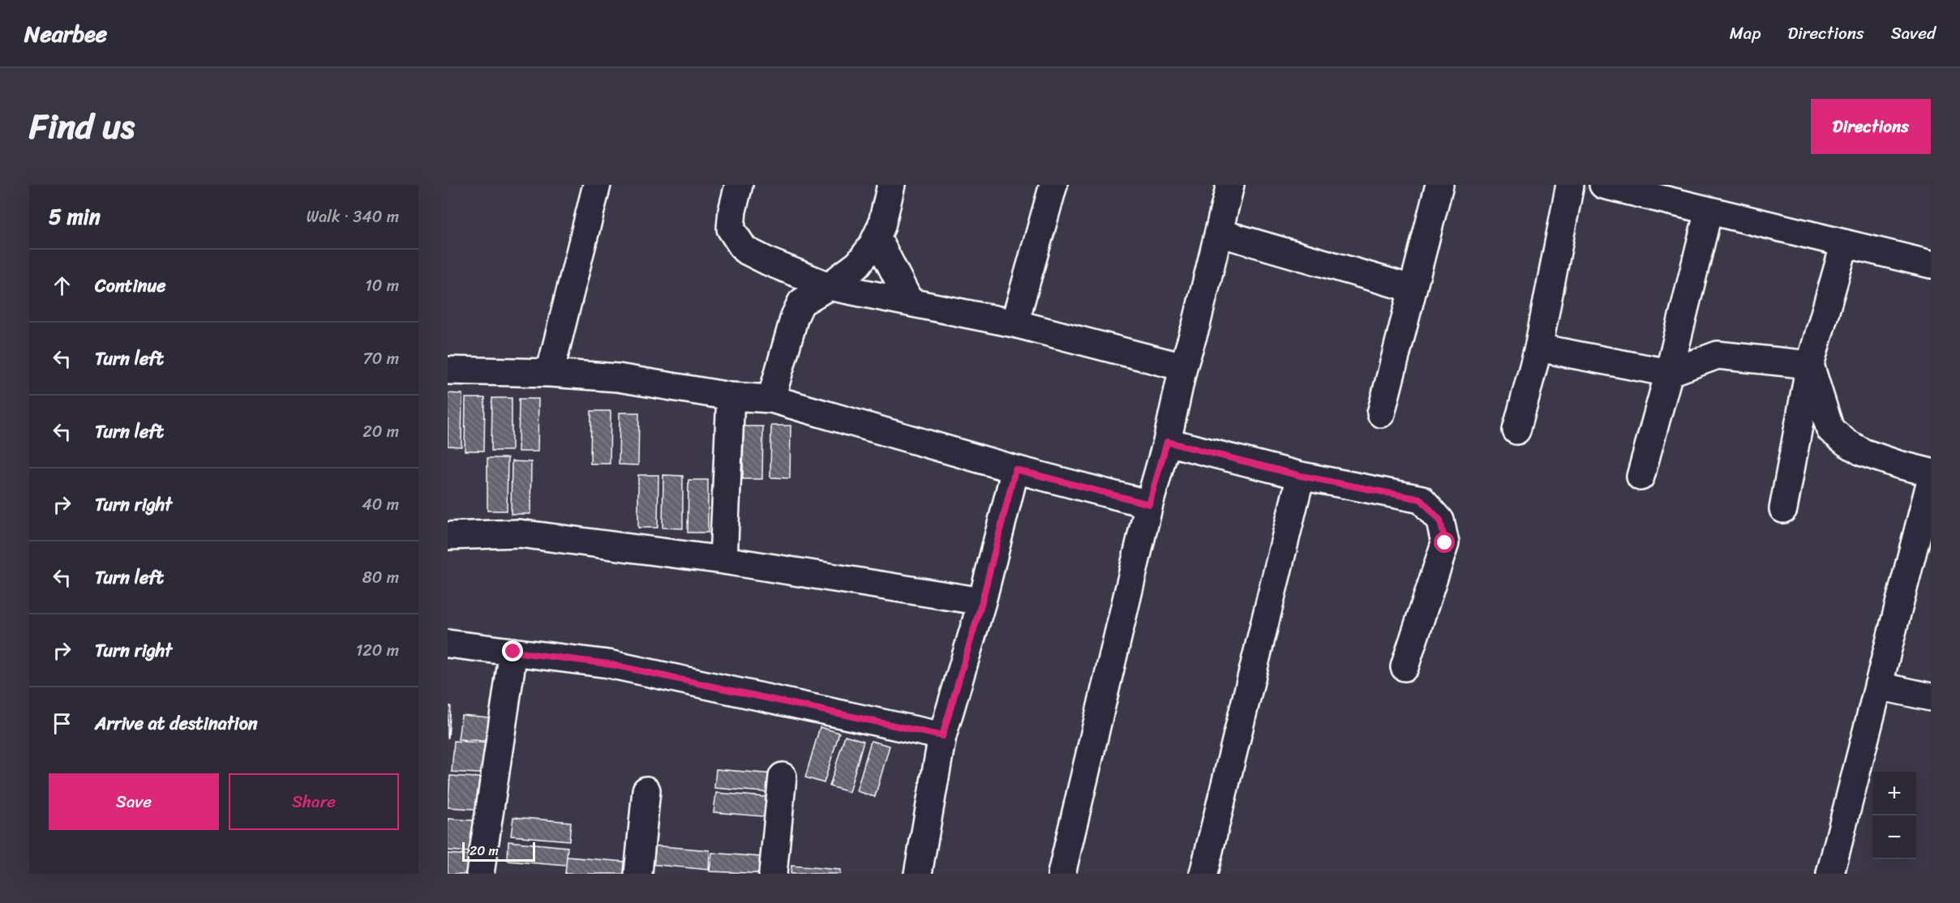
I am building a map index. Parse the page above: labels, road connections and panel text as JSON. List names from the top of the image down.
{
  "scale_bar": "20 m",
  "page": {
    "header": "Nearbee",
    "nav": ["Map", "Directions", "Saved"],
    "title": "Find us",
    "buttons": [
      "Directions",
      ["Save", "Share"]
    ],
    "heading": ["5 min", "Walk · 340 m"],
    "list": [
      ["Continue", "10 m"],
      ["Turn left", "70 m"],
      ["Turn left", "20 m"],
      ["Turn right", "40 m"],
      ["Turn left", "80 m"],
      ["Turn right", "120 m"],
      "Arrive at destination"
    ],
    "map_buttons": ["+", "−"],
    "scale": "20 m"
  }
}
